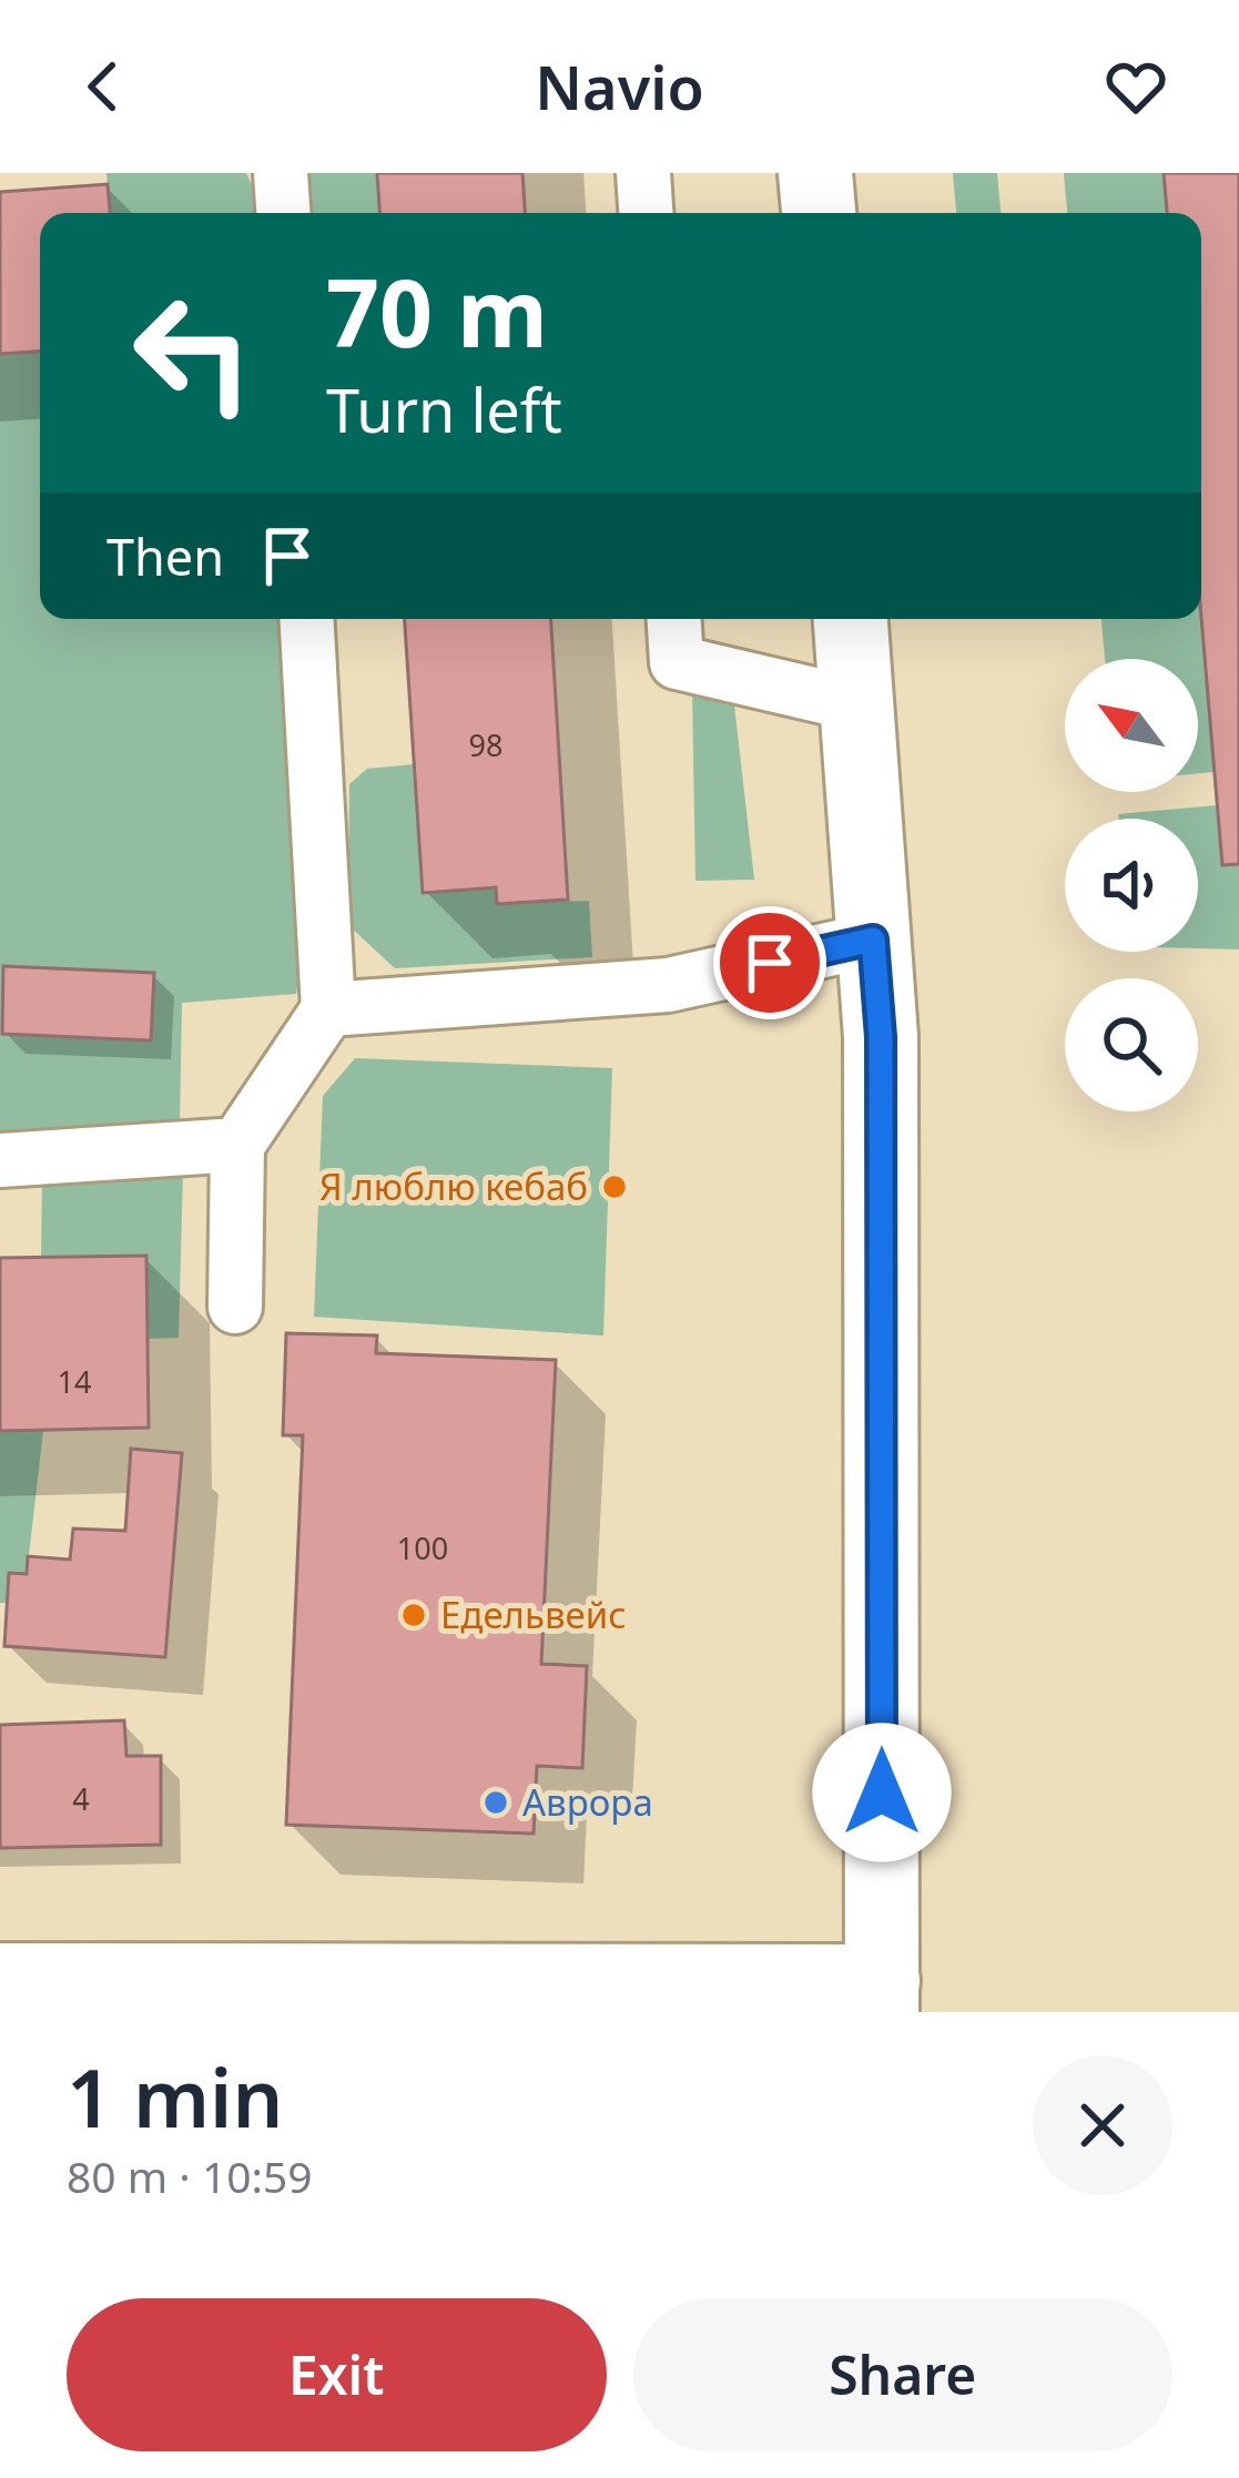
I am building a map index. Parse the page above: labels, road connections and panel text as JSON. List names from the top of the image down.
{
  "places": ["Я люблю кебаб", "Едельвейс", "Аврора"],
  "house_numbers": [
    "98",
    "14",
    "100",
    "4"
  ],
  "north": "top left",
  "page": {
    "header": "Navio",
    "turn": ["70 m", "Turn left"],
    "then": "Then",
    "heading": ["1 min", "80 m · 10:59"],
    "buttons": ["Exit", "Share"]
  }
}
